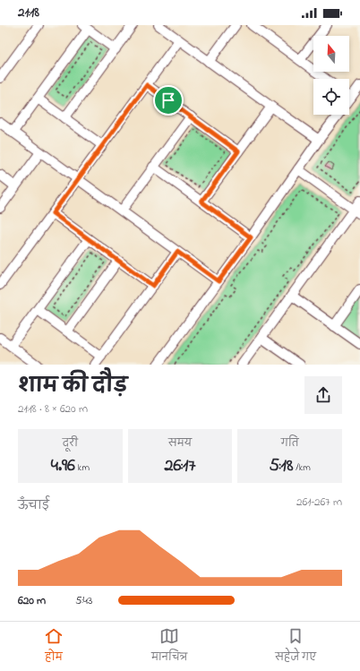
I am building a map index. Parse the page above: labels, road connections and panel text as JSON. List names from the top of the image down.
{
  "north": "top",
  "page": {
    "status": "21:18",
    "heading": ["शाम की दौड़", "21:18 · 8 × 620 m"],
    "stats": [
      ["दूरी", "4.96 km"],
      ["समय", "26:17"],
      ["गति", "5:18 /km"]
    ],
    "chart": ["ऊँचाई", "261–267 m"],
    "list": [
      {
        "name": "620 m",
        "note": "5:43"
      }
    ],
    "tabs": ["होम", "मानचित्र", "सहेजे गए"]
  }
}
